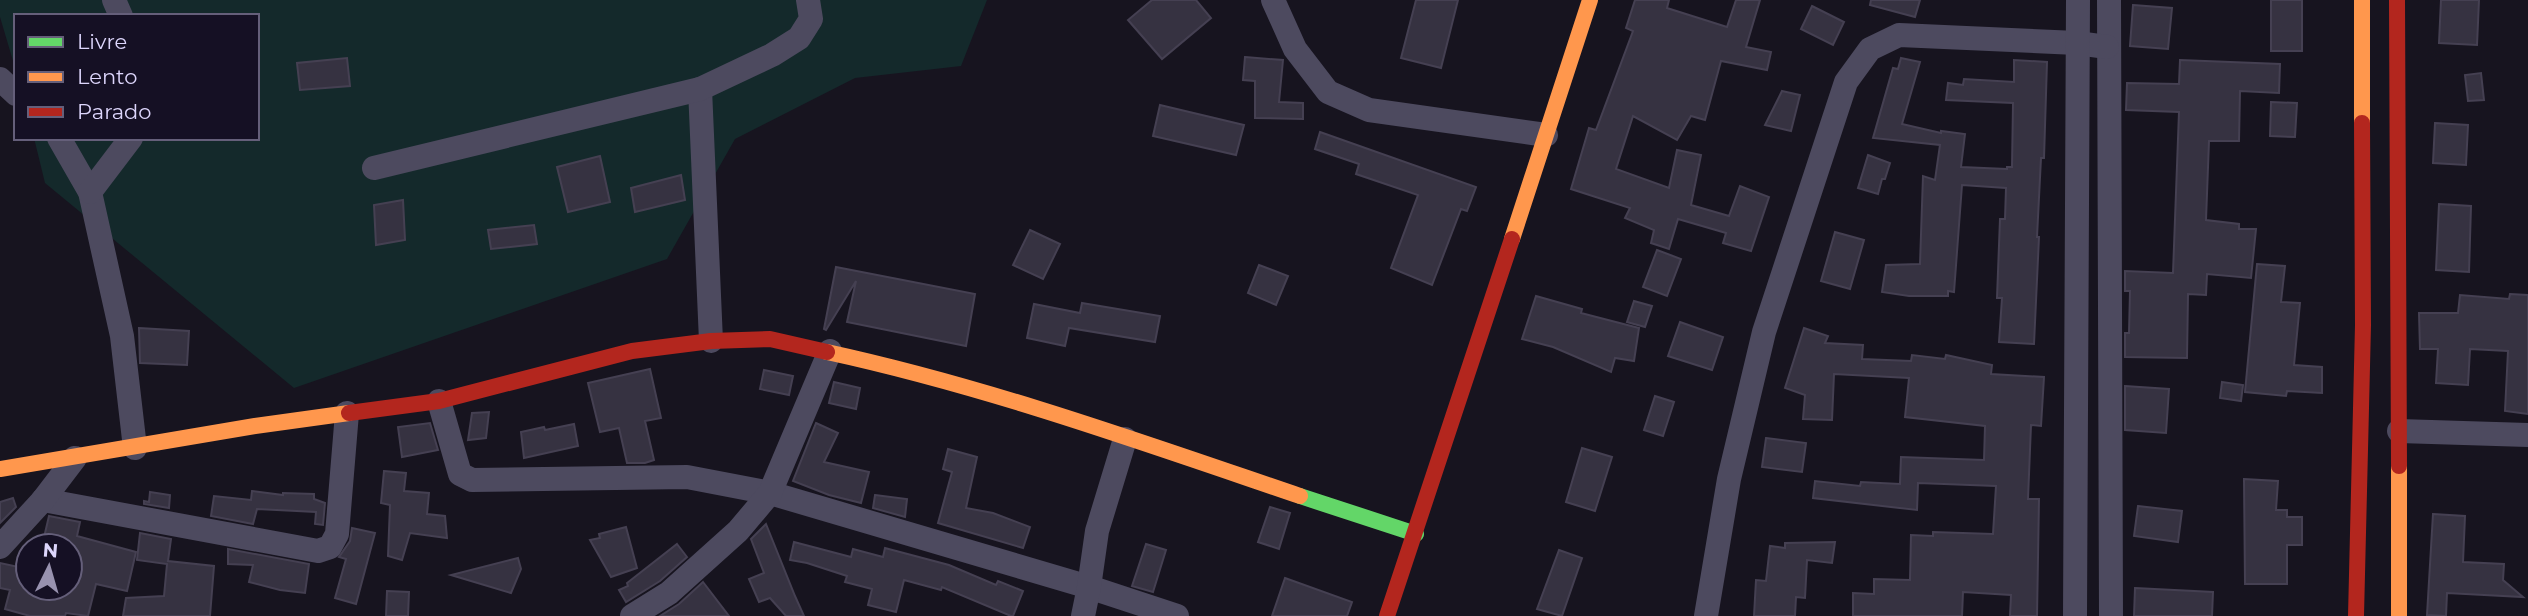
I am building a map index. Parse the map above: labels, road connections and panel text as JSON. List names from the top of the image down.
{
  "legend": ["Livre", "Lento", "Parado"],
  "north": "top"
}
